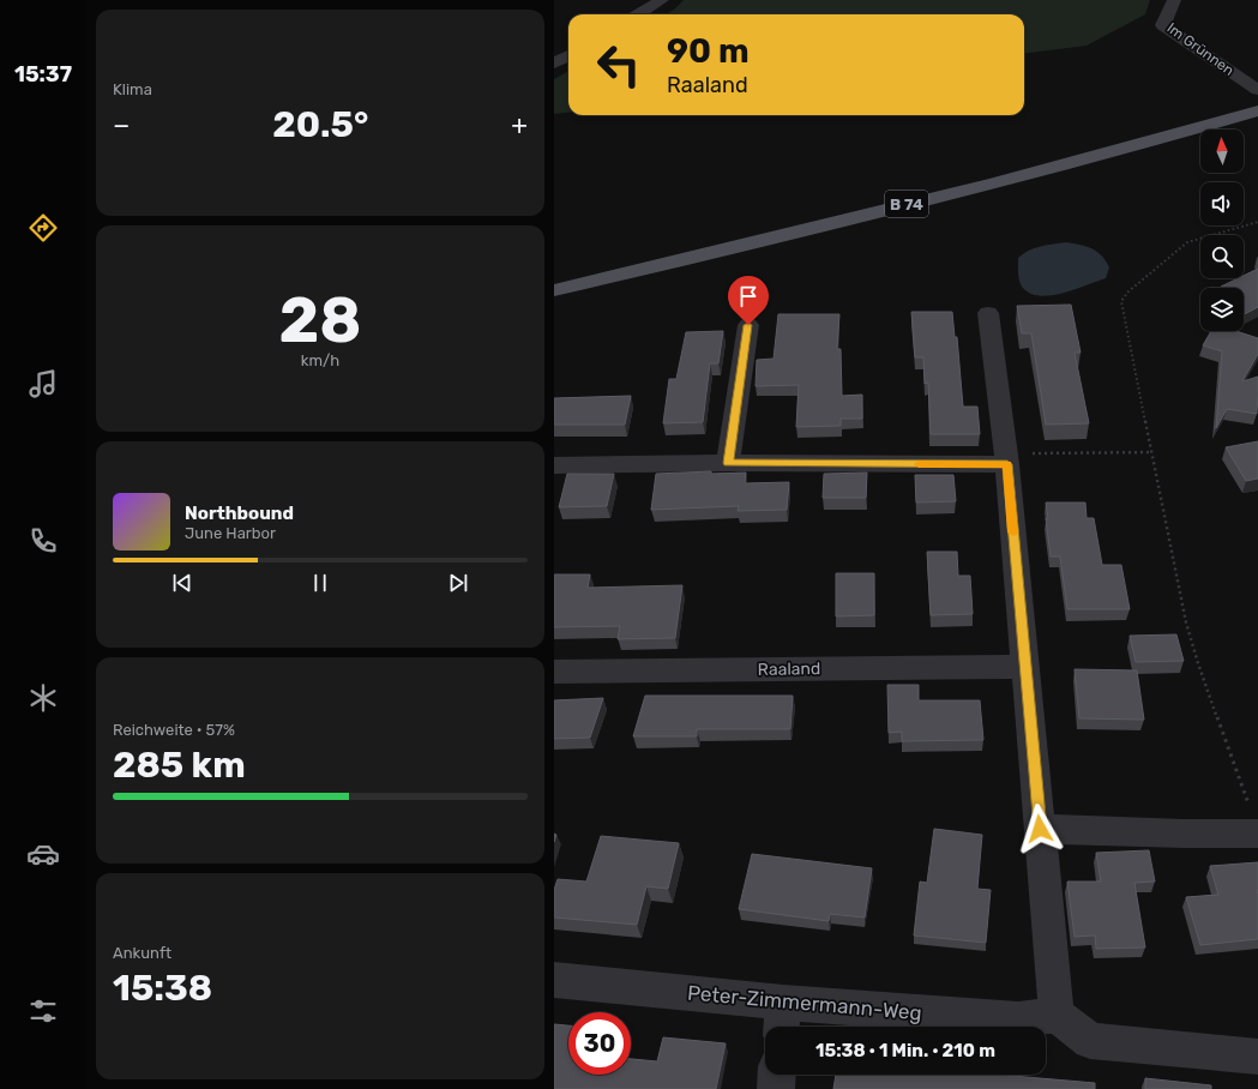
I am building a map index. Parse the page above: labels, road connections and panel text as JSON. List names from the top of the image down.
{
  "streets": {
    "main road": ["B 74"],
    "street": ["Im Grünnen", "Raaland", "Peter-Zimmermann-Weg"]
  },
  "north": "top",
  "page": {
    "tabs": "15:37",
    "tile": [
      "Klima",
      ["28", "km/h"],
      ["Reichweite · 57%", "285 km"],
      ["Ankunft", "15:38"]
    ],
    "turn": ["90 m", "Raaland"],
    "heat": ["−", "20.5°", "+"],
    "song": ["Northbound", "June Harbor"],
    "limit": "30",
    "trip": "15:38 · 1 Min. · 210 m"
  }
}
